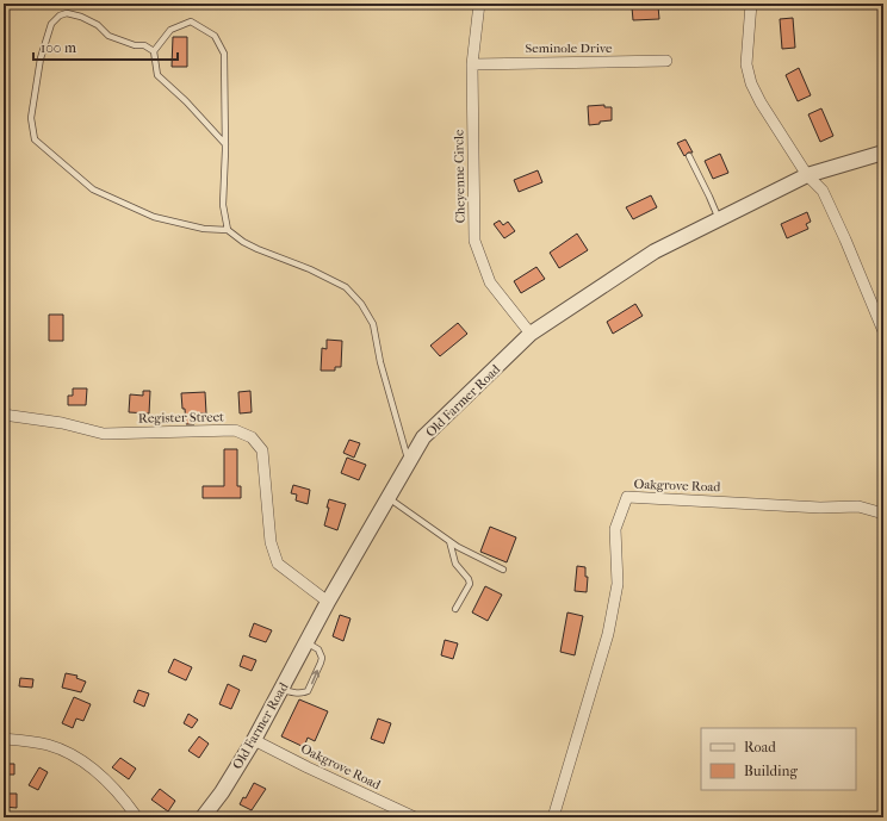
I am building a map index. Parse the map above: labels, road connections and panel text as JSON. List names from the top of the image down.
{
  "streets": {
    "street": [
      "Seminole Drive",
      "Cheyenne Circle",
      "Old Farmer Road",
      "Register Street",
      "Oakgrove Road"
    ]
  },
  "crossings": [
    ["Seminole Drive", "Cheyenne Circle"],
    ["Cheyenne Circle", "Old Farmer Road"],
    ["Old Farmer Road", "Register Street"],
    ["Old Farmer Road", "Oakgrove Road"]
  ],
  "legend": ["Road", "Building"],
  "scale_bar": "100 m"
}
